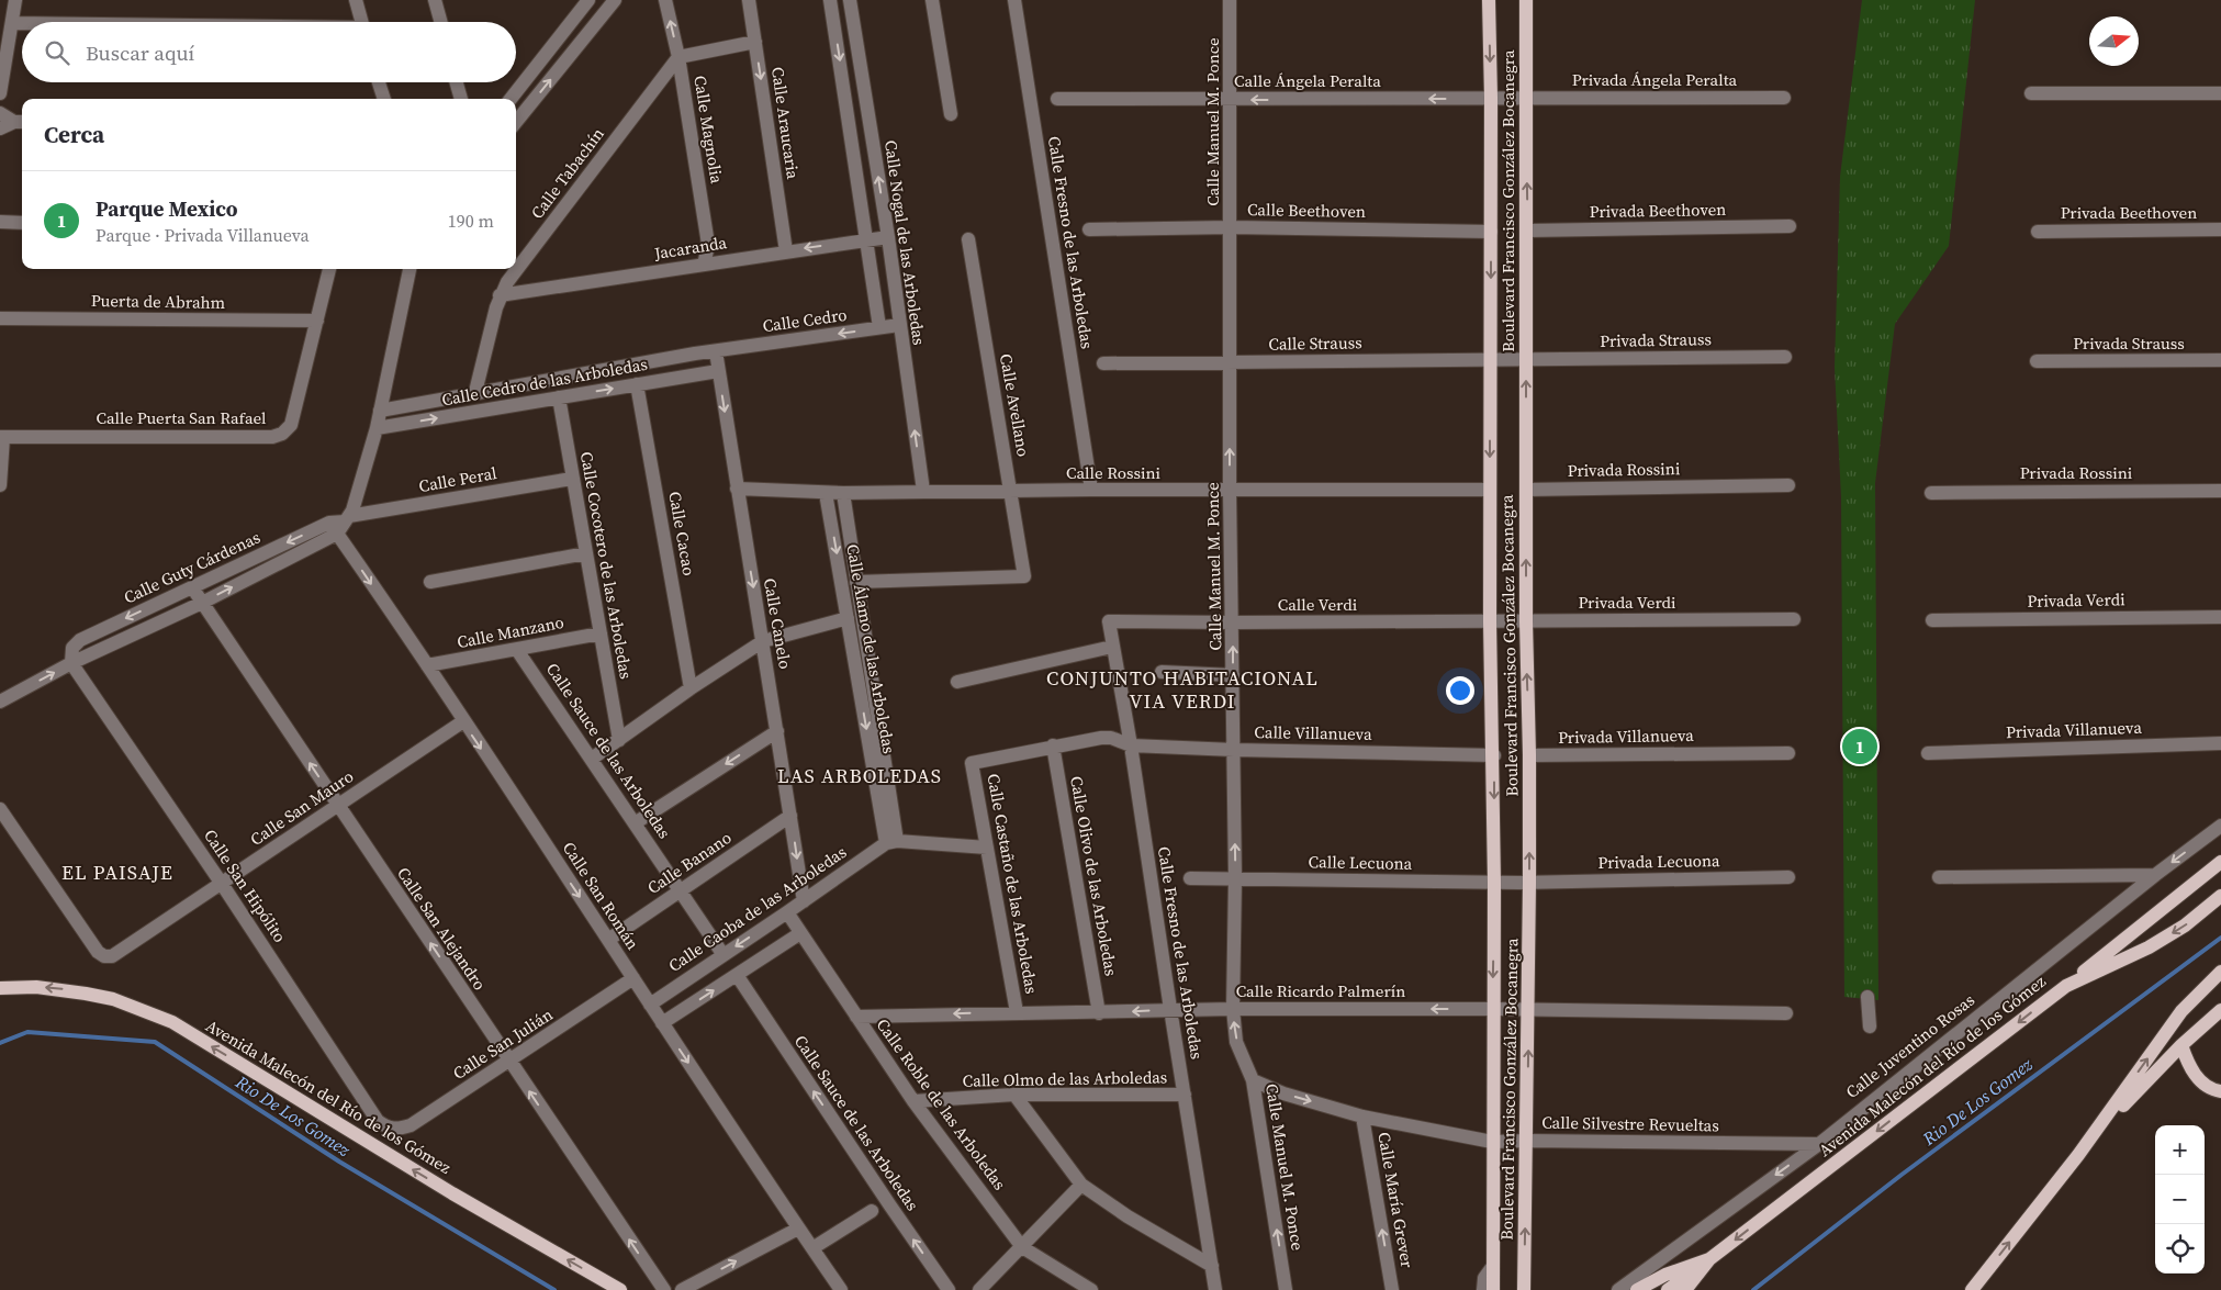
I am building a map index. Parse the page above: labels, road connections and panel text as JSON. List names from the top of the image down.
{
  "streets": {
    "main road": ["Boulevard Francisco González Bocanegra", "Avenida Malecón del Río de los Gómez"],
    "street": [
      "Privada Ángela Peralta",
      "Calle Ángela Peralta",
      "Calle Manuel M. Ponce",
      "Calle Araucaria",
      "Calle Magnolia",
      "Calle Tabachín",
      "Calle Beethoven",
      "Privada Beethoven",
      "Calle Nogal de las Arboledas",
      "Calle Fresno de las Arboledas",
      "Jacaranda",
      "Puerta de Abrahm",
      "Calle Cedro",
      "Privada Strauss",
      "Calle Strauss",
      "Calle Cedro de las Arboledas",
      "Calle Avellano",
      "Calle Puerta San Rafael",
      "Privada Rossini",
      "Calle Rossini",
      "Calle Peral",
      "Calle Cacao",
      "Calle Cocotero de las Arboledas",
      "Calle Guty Cárdenas",
      "Privada Verdi",
      "Calle Verdi",
      "Calle Canelo",
      "Calle Manzano",
      "Calle Álamo de las Arboledas",
      "Privada Villanueva",
      "Calle Villanueva",
      "Calle Sauce de las Arboledas",
      "Calle San Mauro",
      "Privada Lecuona",
      "Calle Banano",
      "Calle Lecuona",
      "Calle Olivo de las Arboledas",
      "Calle Castaño de las Arboledas",
      "Calle San Hipólito",
      "Calle San Román",
      "Calle Caoba de las Arboledas",
      "Calle San Alejandro",
      "Calle Ricardo Palmerín",
      "Calle San Julián",
      "Calle Juventino Rosas",
      "Calle Olmo de las Arboledas",
      "Calle Roble de las Arboledas",
      "Calle Silvestre Revueltas",
      "Calle María Grever"
    ]
  },
  "crossings": [
    ["Privada Ángela Peralta", "Calle Ángela Peralta"],
    ["Privada Ángela Peralta", "Boulevard Francisco González Bocanegra"],
    ["Calle Ángela Peralta", "Calle Manuel M. Ponce"],
    ["Calle Ángela Peralta", "Boulevard Francisco González Bocanegra"],
    ["Calle Manuel M. Ponce", "Calle Beethoven"],
    ["Calle Manuel M. Ponce", "Calle Strauss"],
    ["Calle Manuel M. Ponce", "Calle Rossini"],
    ["Calle Manuel M. Ponce", "Calle Verdi"],
    ["Calle Manuel M. Ponce", "Calle Villanueva"],
    ["Calle Manuel M. Ponce", "Calle Lecuona"],
    ["Calle Manuel M. Ponce", "Calle Ricardo Palmerín"],
    ["Calle Manuel M. Ponce", "Calle Silvestre Revueltas"],
    ["Calle Araucaria", "Jacaranda"],
    ["Calle Magnolia", "Calle Tabachín"],
    ["Calle Magnolia", "Jacaranda"],
    ["Calle Tabachín", "Jacaranda"],
    ["Calle Tabachín", "Calle Cedro de las Arboledas"],
    ["Boulevard Francisco González Bocanegra", "Calle Beethoven"],
    ["Boulevard Francisco González Bocanegra", "Privada Beethoven"],
    ["Boulevard Francisco González Bocanegra", "Privada Strauss"],
    ["Boulevard Francisco González Bocanegra", "Calle Strauss"],
    ["Boulevard Francisco González Bocanegra", "Privada Rossini"],
    ["Boulevard Francisco González Bocanegra", "Calle Rossini"],
    ["Boulevard Francisco González Bocanegra", "Privada Verdi"],
    ["Boulevard Francisco González Bocanegra", "Calle Verdi"],
    ["Boulevard Francisco González Bocanegra", "Privada Villanueva"],
    ["Boulevard Francisco González Bocanegra", "Calle Villanueva"],
    ["Boulevard Francisco González Bocanegra", "Privada Lecuona"],
    ["Boulevard Francisco González Bocanegra", "Calle Lecuona"],
    ["Boulevard Francisco González Bocanegra", "Calle Ricardo Palmerín"],
    ["Boulevard Francisco González Bocanegra", "Calle Silvestre Revueltas"],
    ["Calle Nogal de las Arboledas", "Jacaranda"],
    ["Calle Nogal de las Arboledas", "Calle Cedro"],
    ["Calle Nogal de las Arboledas", "Calle Rossini"],
    ["Calle Fresno de las Arboledas", "Calle Rossini"],
    ["Calle Fresno de las Arboledas", "Calle Verdi"],
    ["Calle Fresno de las Arboledas", "Calle Villanueva"],
    ["Calle Fresno de las Arboledas", "Calle Ricardo Palmerín"],
    ["Calle Fresno de las Arboledas", "Calle Olmo de las Arboledas"],
    ["Puerta de Abrahm", "Calle Puerta San Rafael"],
    ["Calle Cedro", "Calle Cedro de las Arboledas"],
    ["Calle Cedro", "Calle Canelo"],
    ["Privada Strauss", "Calle Strauss"],
    ["Calle Cedro de las Arboledas", "Calle Cacao"],
    ["Calle Cedro de las Arboledas", "Calle Cocotero de las Arboledas"],
    ["Calle Cedro de las Arboledas", "Calle Canelo"],
    ["Calle Avellano", "Calle Rossini"],
    ["Calle Avellano", "Calle Álamo de las Arboledas"],
    ["Calle Rossini", "Calle Canelo"],
    ["Calle Rossini", "Calle Álamo de las Arboledas"],
    ["Calle Peral", "Calle Cocotero de las Arboledas"],
    ["Calle Peral", "Calle Guty Cárdenas"],
    ["Calle Peral", "Calle San Román"],
    ["Calle Cocotero de las Arboledas", "Calle Manzano"],
    ["Calle Guty Cárdenas", "Calle San Hipólito"],
    ["Calle Guty Cárdenas", "Calle San Román"],
    ["Calle Guty Cárdenas", "Calle San Alejandro"],
    ["Privada Verdi", "Calle Verdi"],
    ["Calle Canelo", "Calle Banano"],
    ["Calle Canelo", "Calle Caoba de las Arboledas"],
    ["Calle Manzano", "Calle Sauce de las Arboledas"],
    ["Calle Manzano", "Calle San Román"],
    ["Calle Álamo de las Arboledas", "Calle Caoba de las Arboledas"],
    ["Calle Villanueva", "Calle Olivo de las Arboledas"],
    ["Calle Villanueva", "Calle Castaño de las Arboledas"],
    ["Calle Sauce de las Arboledas", "Calle Banano"],
    ["Calle Sauce de las Arboledas", "Calle Caoba de las Arboledas"],
    ["Calle San Mauro", "Calle San Hipólito"],
    ["Calle San Mauro", "Calle San Román"],
    ["Calle San Mauro", "Calle San Alejandro"],
    ["Privada Lecuona", "Calle Lecuona"],
    ["Calle Banano", "Calle San Román"],
    ["Calle Olivo de las Arboledas", "Calle Ricardo Palmerín"],
    ["Calle Castaño de las Arboledas", "Calle Ricardo Palmerín"],
    ["Calle San Hipólito", "Calle San Julián"],
    ["Calle San Román", "Calle Caoba de las Arboledas"],
    ["Calle San Román", "Calle San Julián"],
    ["Calle Caoba de las Arboledas", "Calle Roble de las Arboledas"],
    ["Calle San Alejandro", "Calle San Julián"],
    ["Calle Ricardo Palmerín", "Calle Roble de las Arboledas"],
    ["Calle Juventino Rosas", "Calle Silvestre Revueltas"],
    ["Calle Olmo de las Arboledas", "Calle Roble de las Arboledas"],
    ["Calle Silvestre Revueltas", "Calle María Grever"]
  ],
  "one_way": [
    "Calle Ángela Peralta",
    "Calle Manuel M. Ponce",
    "Calle Cedro",
    "Calle Canelo",
    "Calle Sauce de las Arboledas",
    "Calle San Román",
    "Calle San Alejandro",
    "Calle Ricardo Palmerín",
    "Calle Juventino Rosas",
    "Avenida Malecón del Río de los Gómez",
    "Calle María Grever"
  ],
  "districts": ["CONJUNTO HABITACIONAL VIA VERDI", "LAS ARBOLEDAS", "EL PAISAJE"],
  "water": ["Rio De Los Gomez"],
  "north": "right",
  "page": {
    "search": "Buscar aquí",
    "heading": "Cerca",
    "list": [
      {
        "mark": "1",
        "name": "Parque Mexico",
        "note": "Parque · Privada Villanueva",
        "value": "190 m"
      }
    ],
    "pins": "1",
    "map_buttons": ["+", "−"]
  }
}
